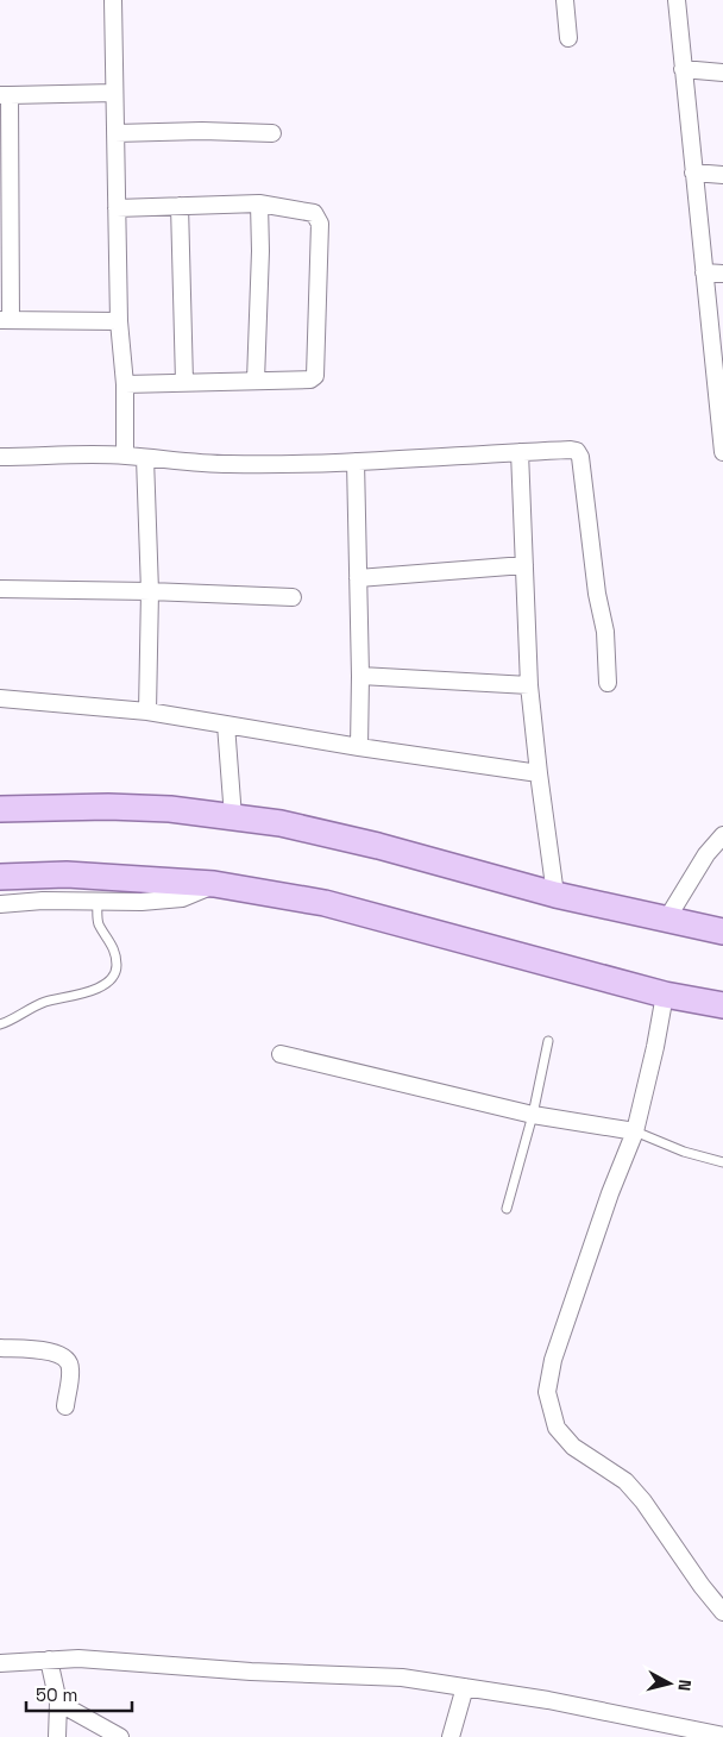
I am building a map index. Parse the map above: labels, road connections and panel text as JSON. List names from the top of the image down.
{
  "scale_bar": "50 m",
  "north": "right"
}
